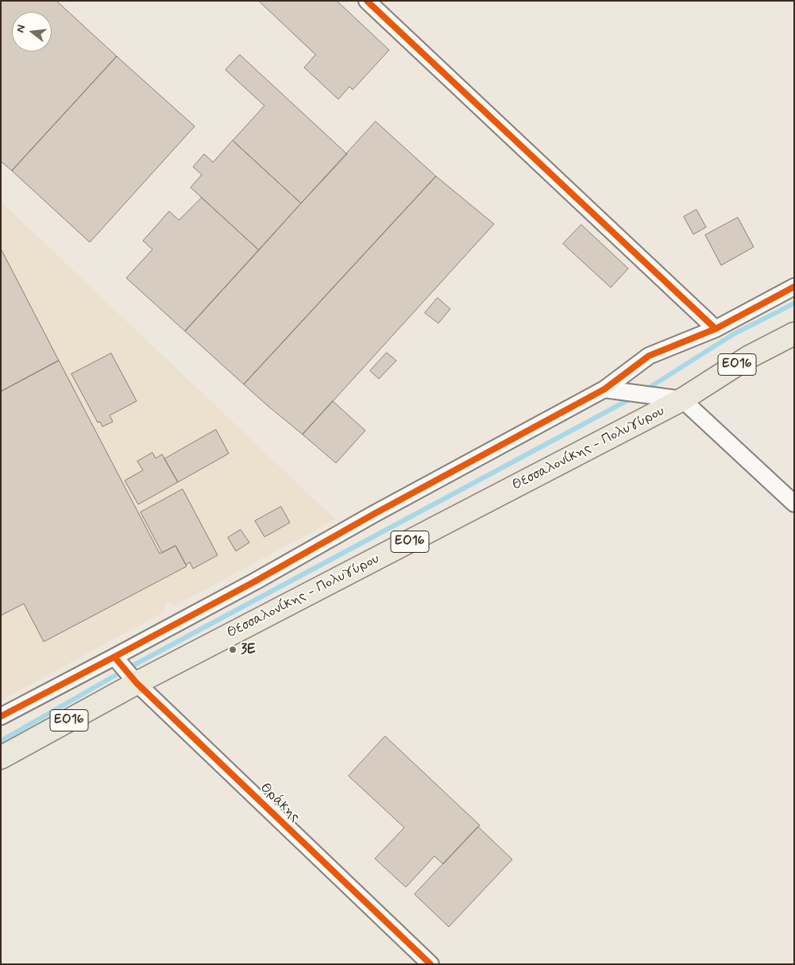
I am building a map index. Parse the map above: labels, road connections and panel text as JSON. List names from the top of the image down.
{
  "streets": {
    "main road": ["ΕΟ16", "Θεσσαλονίκης - Πολυγύρου"],
    "street": ["Θράκης"]
  },
  "crossings": [
    ["Θεσσαλονίκης - Πολυγύρου", "Θράκης"]
  ],
  "places": ["3Ε"],
  "north": "left"
}
